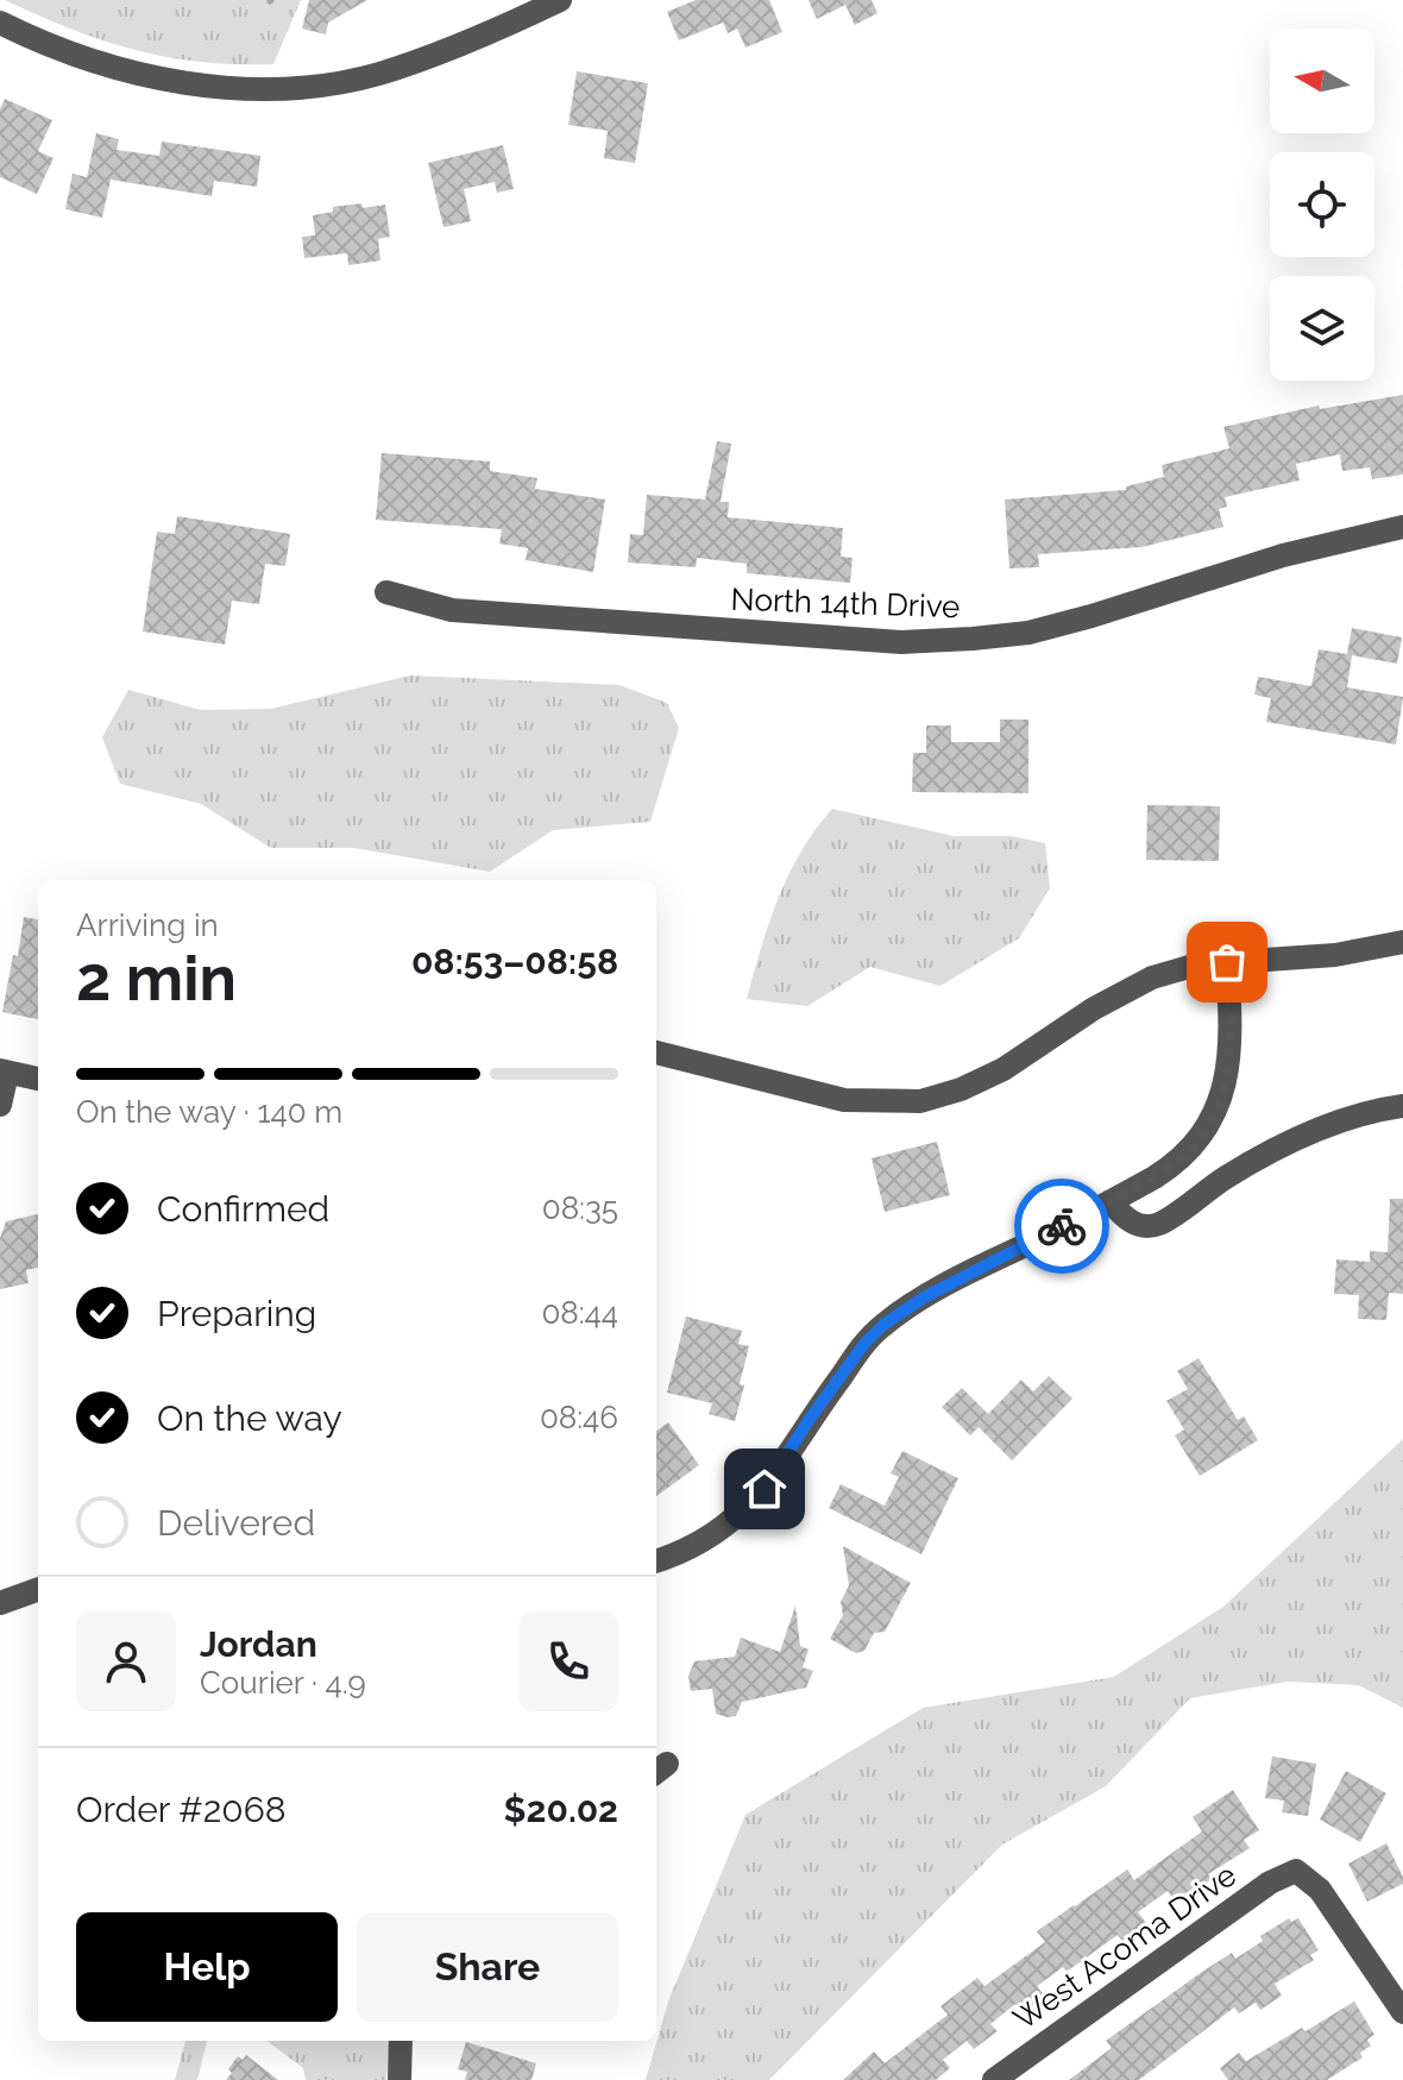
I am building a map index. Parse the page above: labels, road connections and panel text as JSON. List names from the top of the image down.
{
  "streets": {
    "street": ["North 14th Drive", "West Acoma Drive"]
  },
  "north": "left",
  "page": {
    "heading": ["2 min", "Arriving in", "08:53–08:58"],
    "panel": [
      "Jordan",
      "Courier · 4.9",
      "Order #2068",
      "$20.02"
    ],
    "bar": "On the way · 140 m",
    "list": [
      ["Confirmed", "08:35"],
      ["Preparing", "08:44"],
      ["On the way", "08:46"],
      "Delivered"
    ],
    "buttons": ["Help", "Share"]
  }
}
